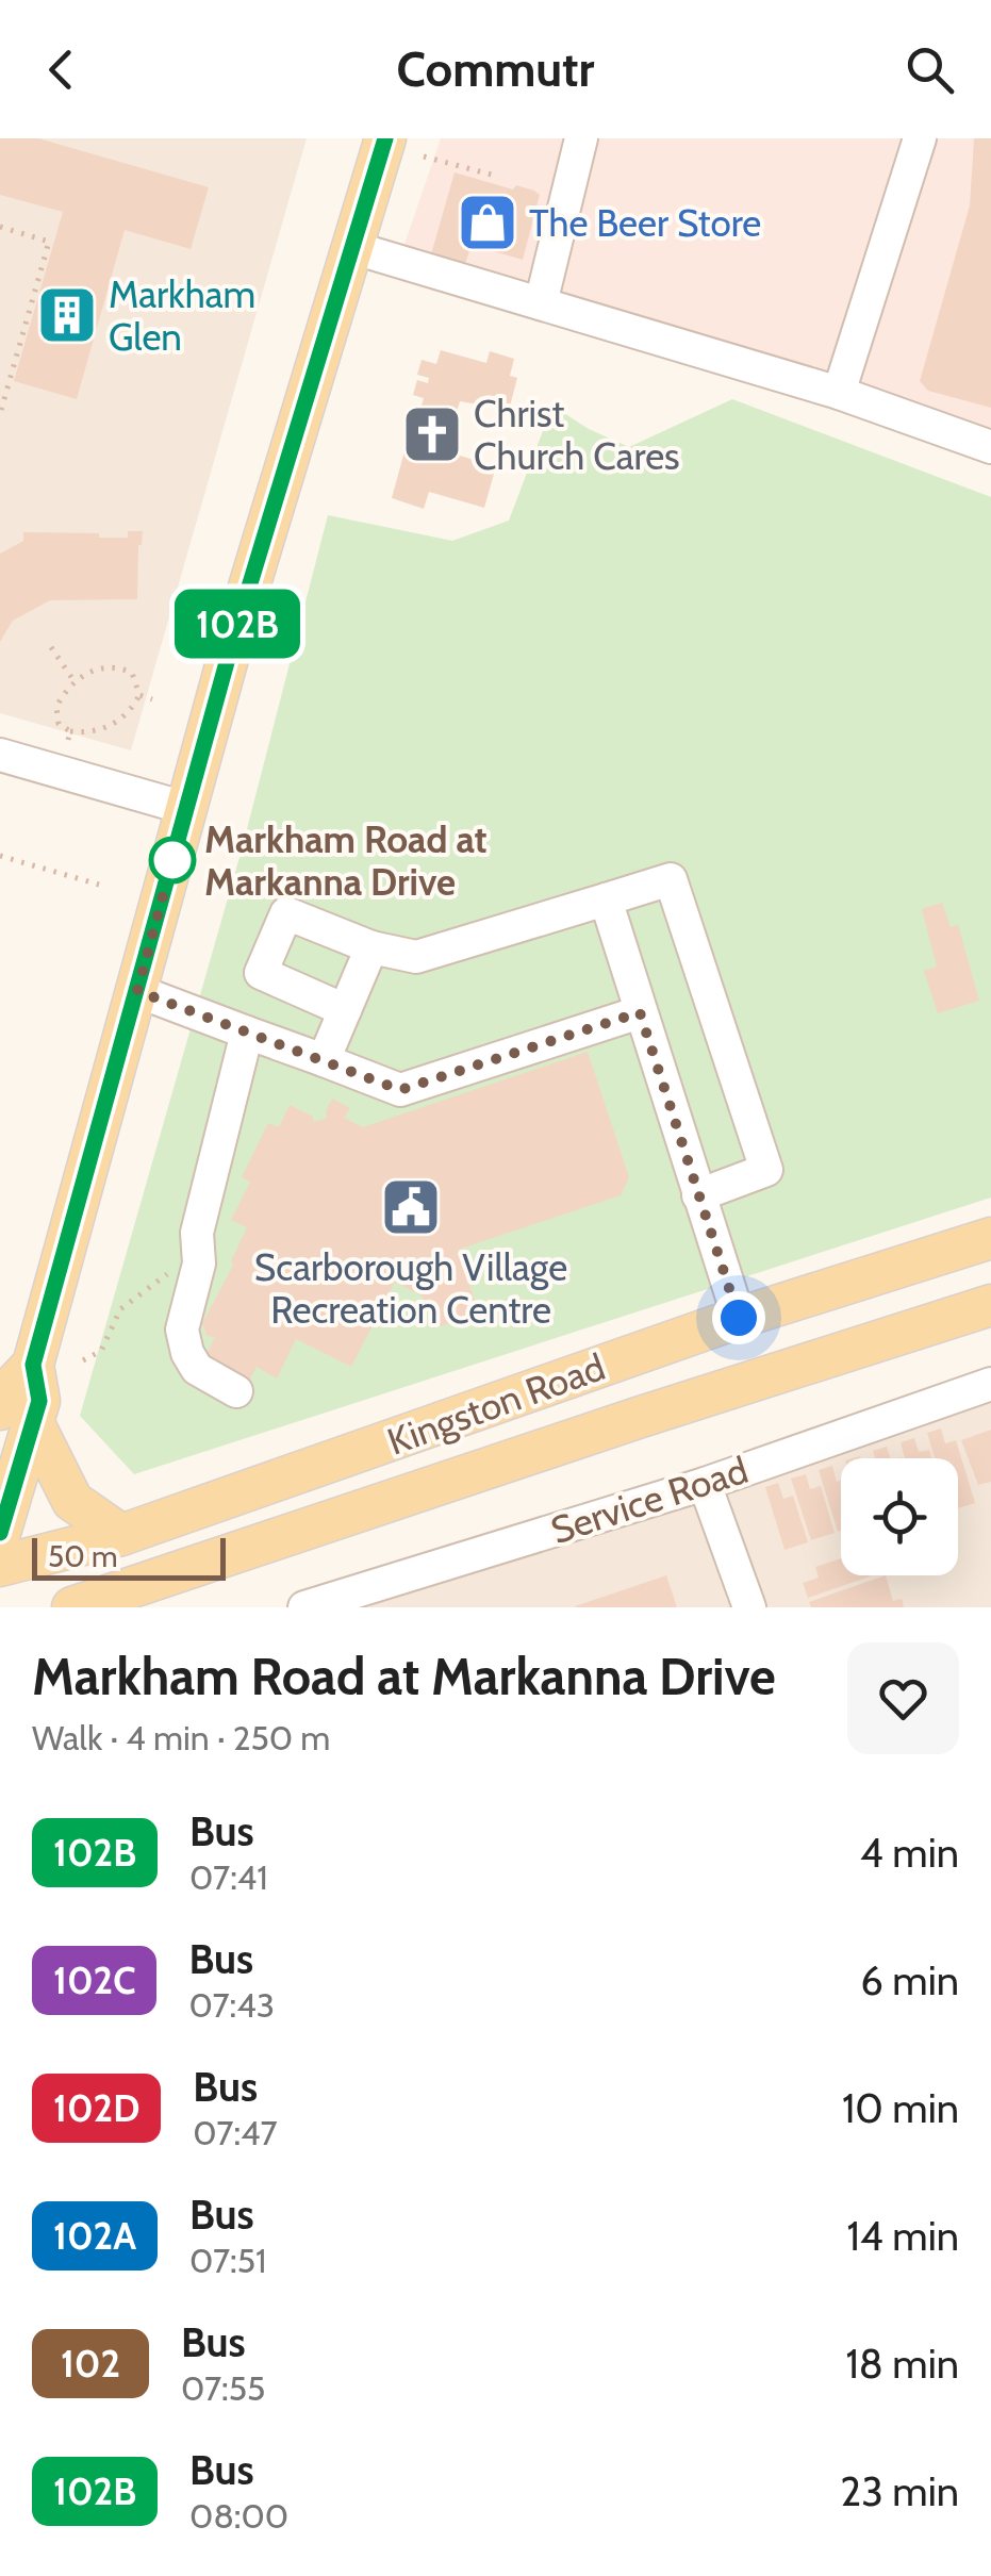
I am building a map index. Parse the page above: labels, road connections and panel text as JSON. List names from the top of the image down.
{
  "streets": {
    "main road": ["Kingston Road"],
    "street": ["Service Road"]
  },
  "places": {
    "shop": ["The Beer Store"],
    "building": ["Markham Glen"],
    "church": ["Christ Church Cares"],
    "other": ["Markham Road at Markanna Drive"],
    "public building": ["Scarborough Village Recreation Centre"]
  },
  "lines": ["bus line 102B"],
  "scale_bar": "50 m",
  "page": {
    "header": "Commutr",
    "on_map": "102B",
    "scale": "50 m",
    "heading": ["Markham Road at Markanna Drive", "Walk · 4 min · 250 m"],
    "list": [
      {
        "mark": "102B",
        "name": "Bus",
        "note": "07:41",
        "value": "4 min"
      },
      {
        "mark": "102C",
        "name": "Bus",
        "note": "07:43",
        "value": "6 min"
      },
      {
        "mark": "102D",
        "name": "Bus",
        "note": "07:47",
        "value": "10 min"
      },
      {
        "mark": "102A",
        "name": "Bus",
        "note": "07:51",
        "value": "14 min"
      },
      {
        "mark": "102",
        "name": "Bus",
        "note": "07:55",
        "value": "18 min"
      },
      {
        "mark": "102B",
        "name": "Bus",
        "note": "08:00",
        "value": "23 min"
      }
    ]
  }
}
